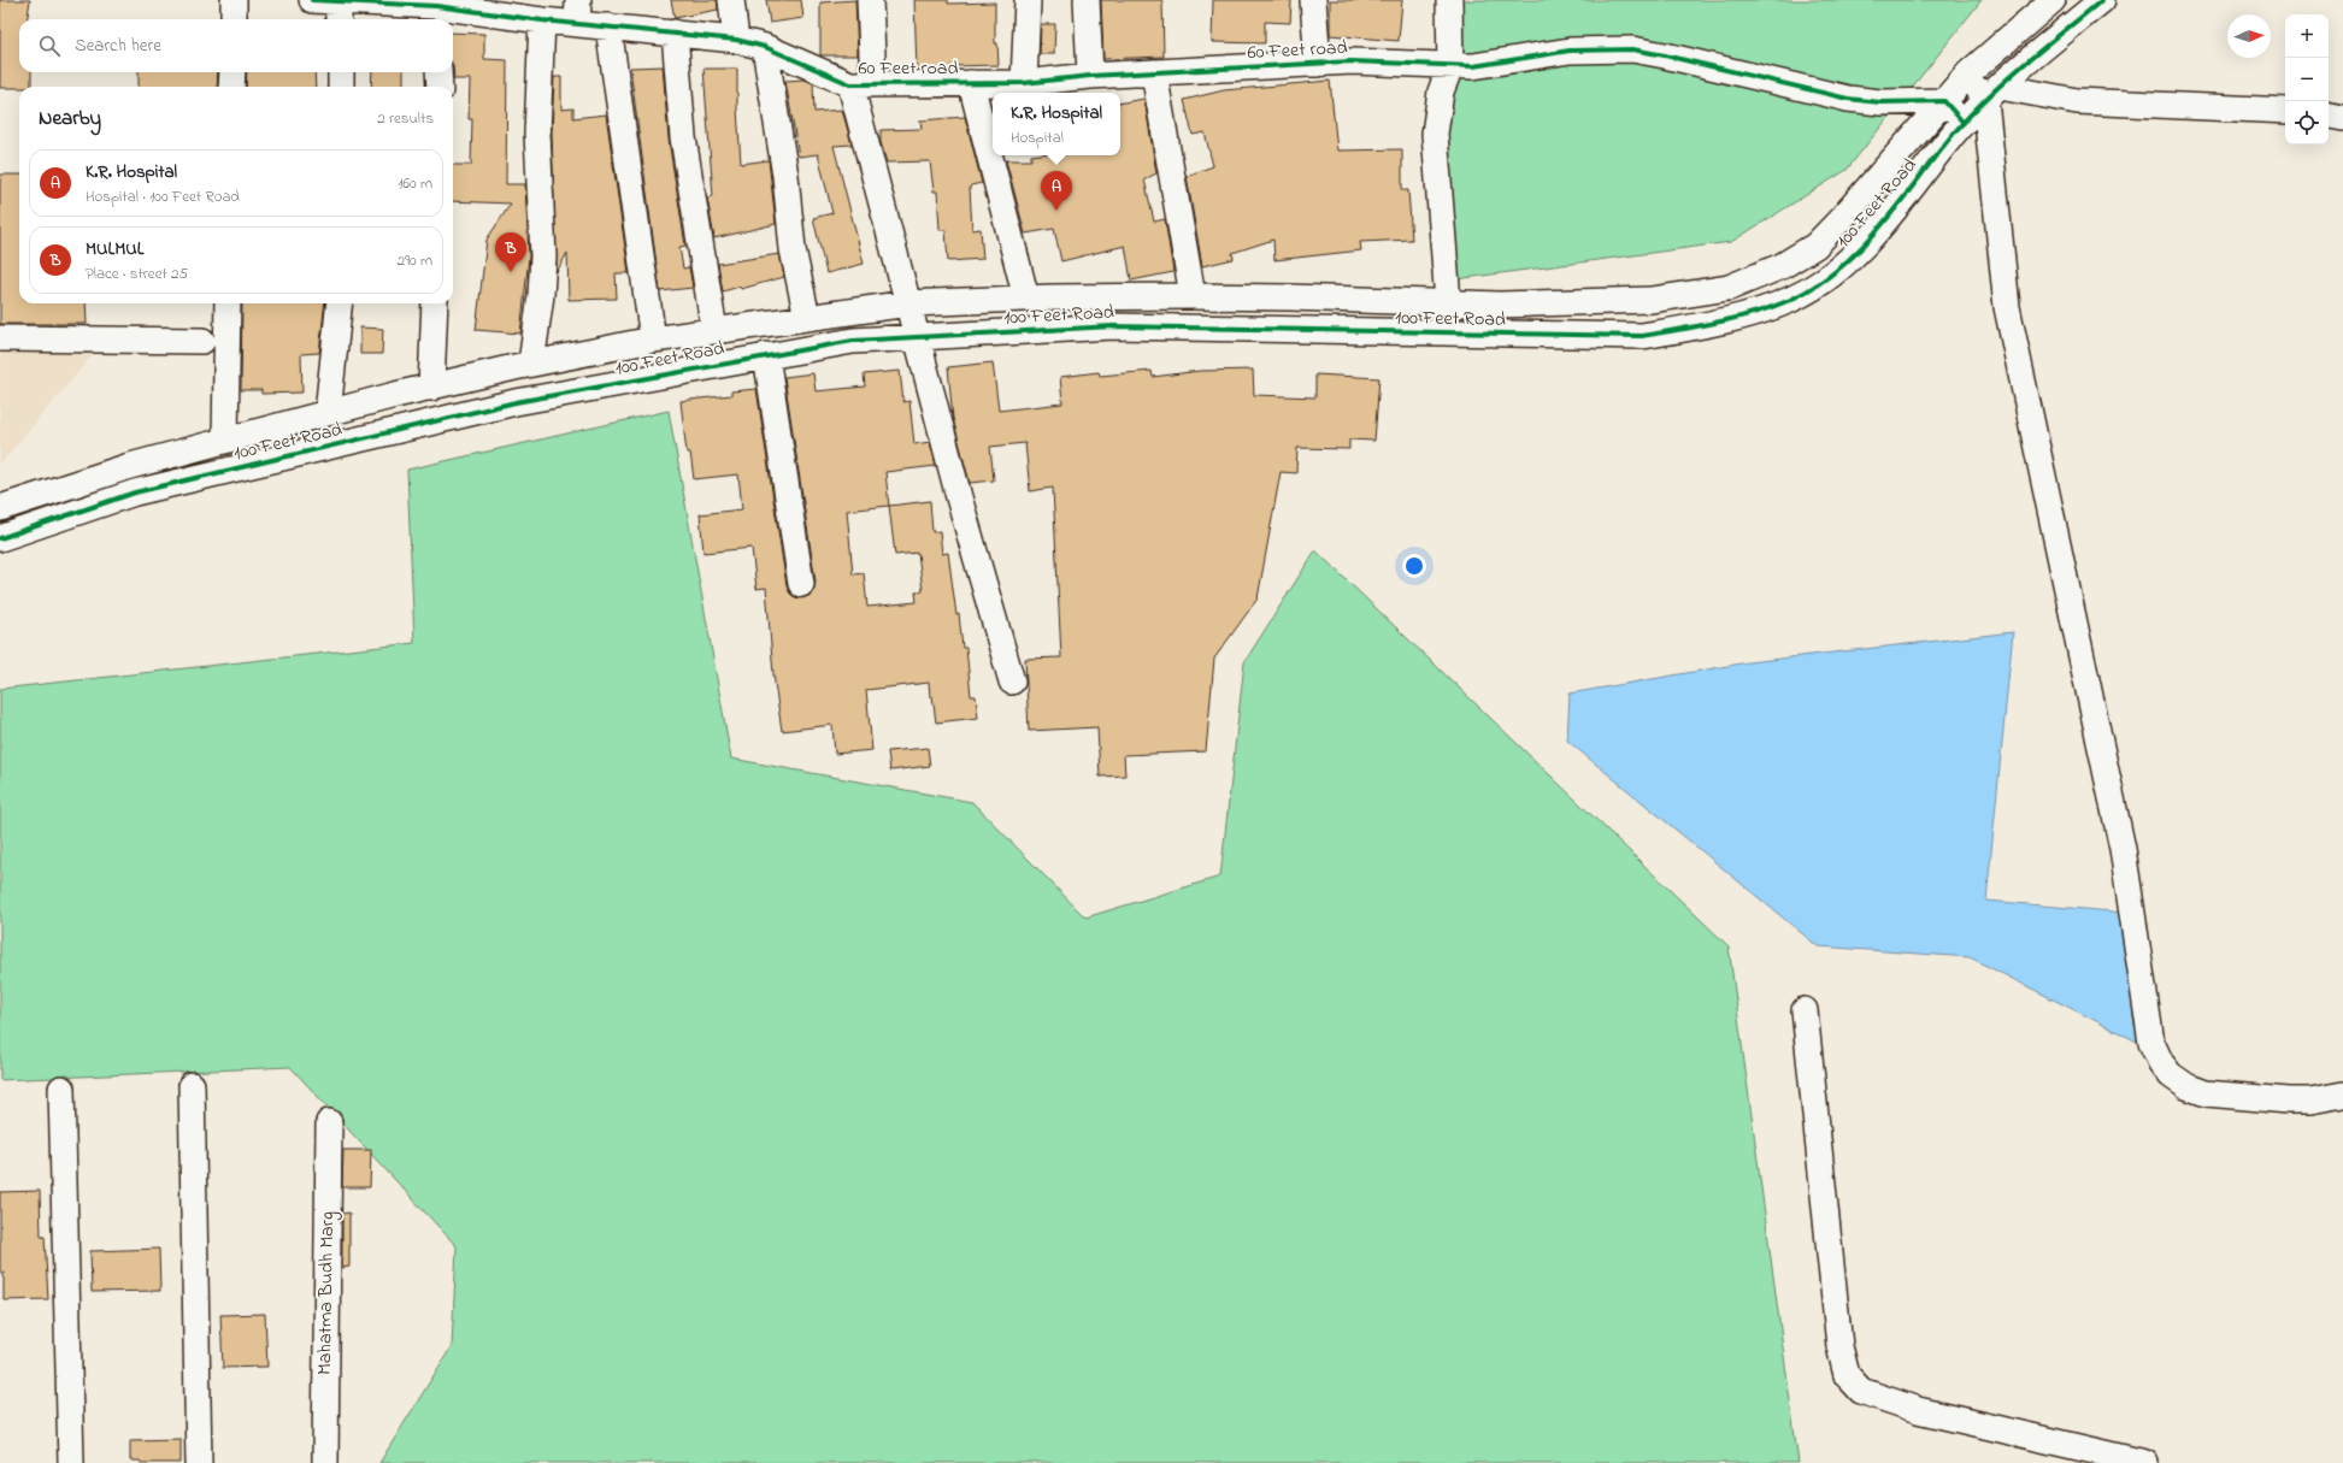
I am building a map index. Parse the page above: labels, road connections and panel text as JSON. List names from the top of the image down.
{
  "streets": {
    "street": ["60 Feet road", "100 Feet Road", "Mahatma Budh Marg"]
  },
  "crossings": [
    ["60 Feet road", "100 Feet Road"]
  ],
  "north": "right",
  "page": {
    "map_buttons": ["+", "−"],
    "search": "Search here",
    "heading": ["Nearby", "2 results"],
    "popup": ["K.R. Hospital", "Hospital"],
    "list": [
      {
        "mark": "A",
        "name": "K.R. Hospital",
        "note": "Hospital · 100 Feet Road",
        "value": "160 m"
      },
      {
        "mark": "B",
        "name": "MULMUL",
        "note": "Place · street 25",
        "value": "290 m"
      }
    ],
    "pins": ["A", "B"]
  }
}
